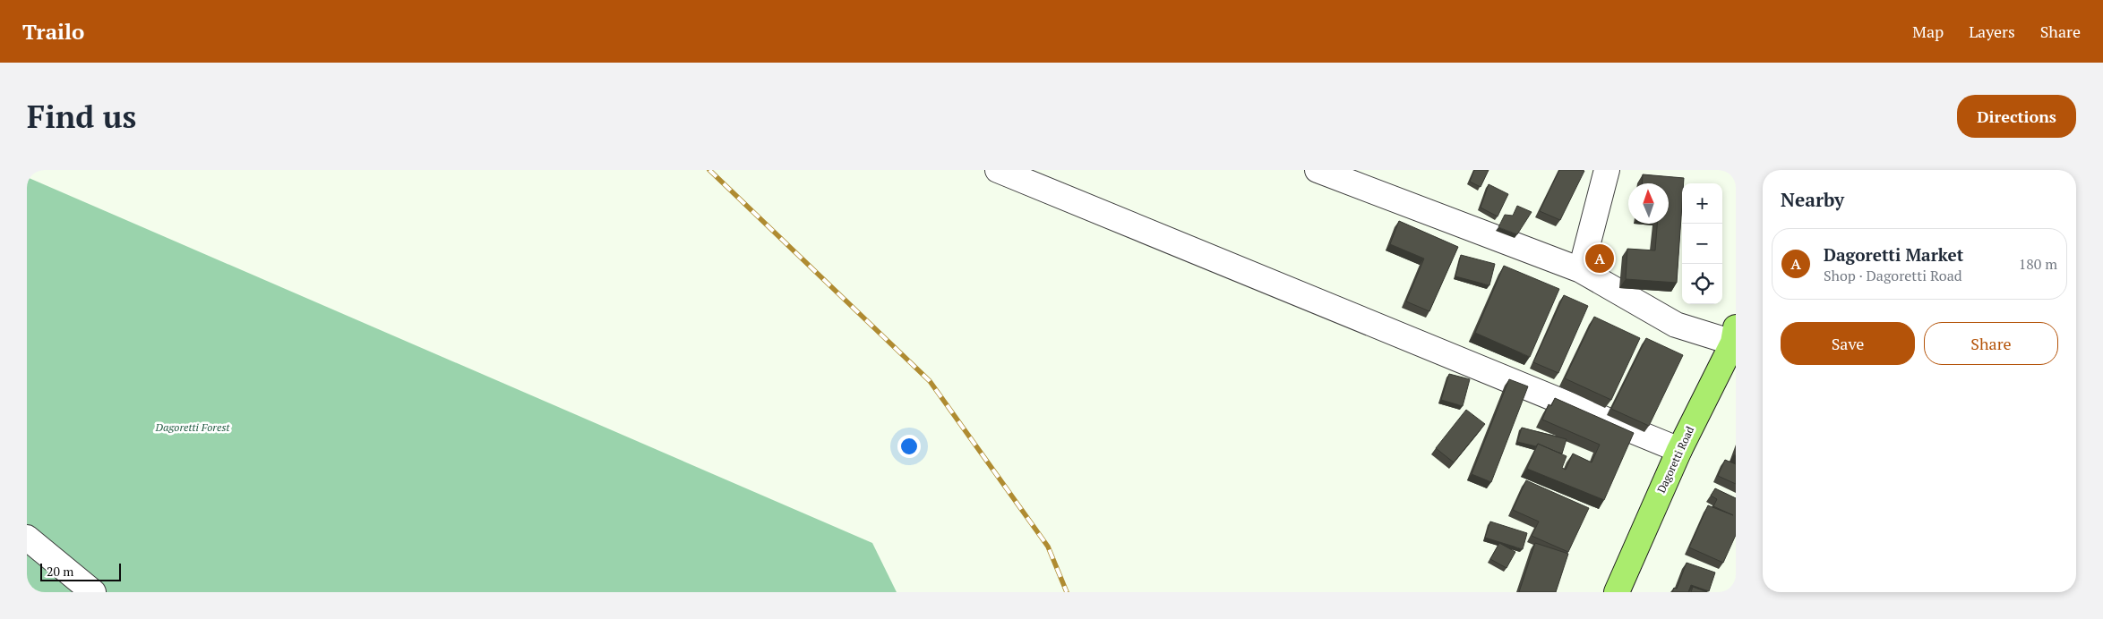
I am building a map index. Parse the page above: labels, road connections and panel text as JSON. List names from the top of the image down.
{
  "streets": {
    "main road": ["Dagoretti Road"]
  },
  "parks": ["Dagoretti Forest"],
  "scale_bar": "20 m",
  "north": "top",
  "page": {
    "header": "Trailo",
    "nav": ["Map", "Layers", "Share"],
    "buttons": [
      "Directions",
      ["Save", "Share"]
    ],
    "title": "Find us",
    "heading": "Nearby",
    "map_buttons": ["+", "−"],
    "list": [
      {
        "mark": "A",
        "name": "Dagoretti Market",
        "note": "Shop · Dagoretti Road",
        "value": "180 m"
      }
    ],
    "pins": "A",
    "scale": "20 m"
  }
}
